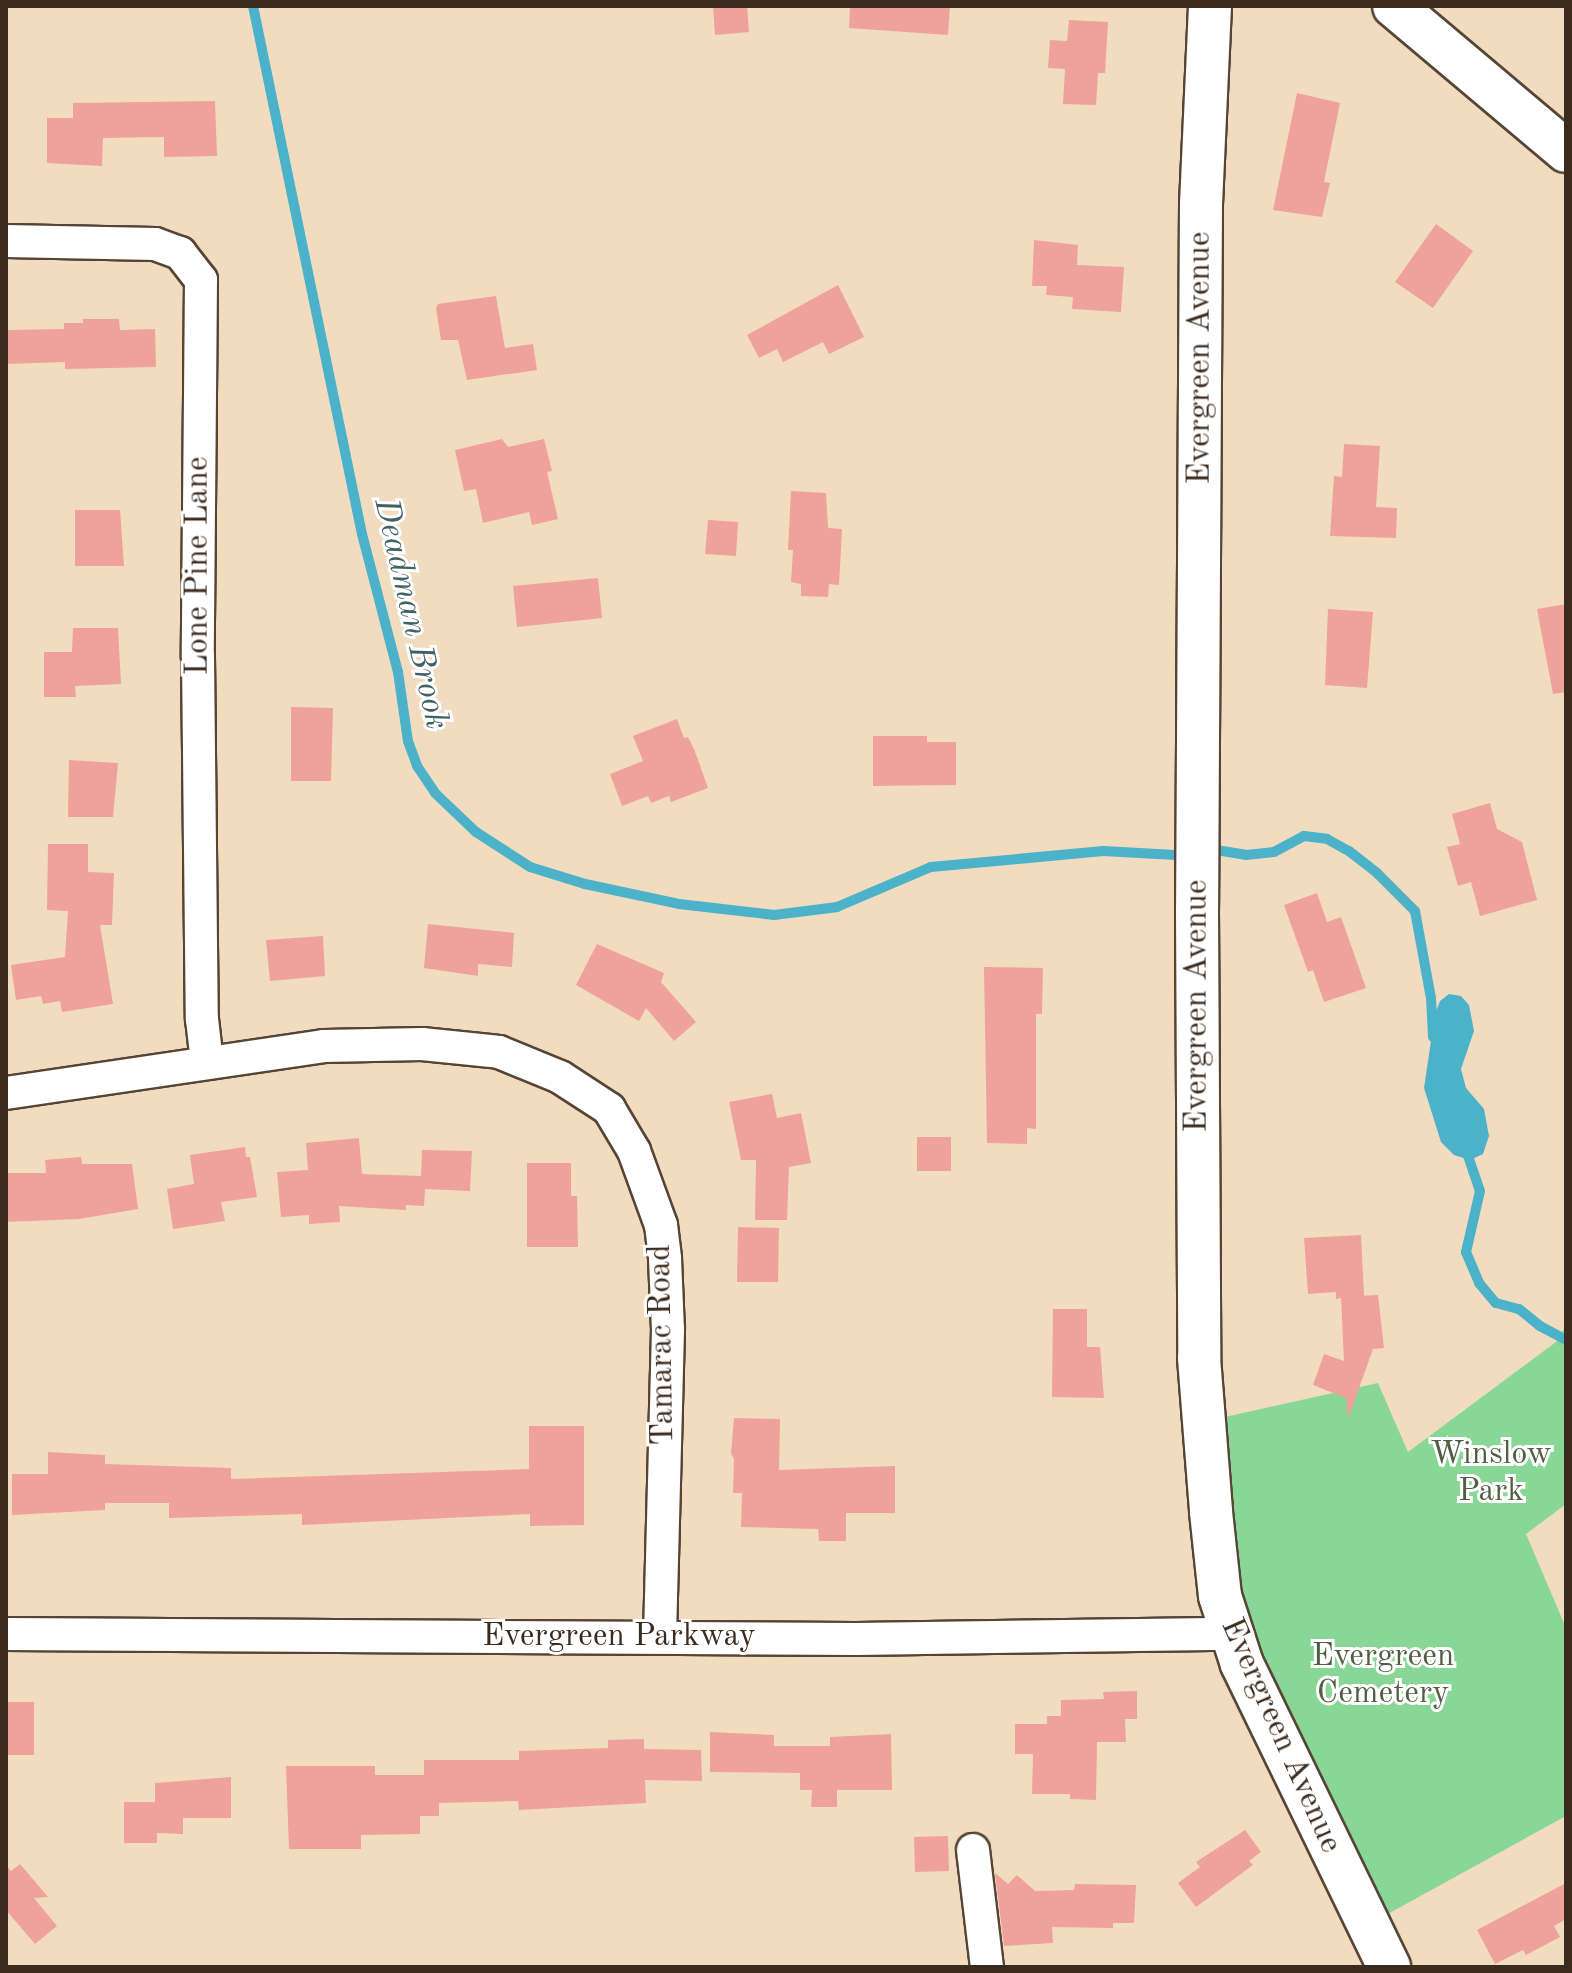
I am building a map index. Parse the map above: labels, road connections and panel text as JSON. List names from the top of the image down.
{
  "streets": {
    "main road": ["Evergreen Avenue"],
    "street": ["Lone Pine Lane", "Tamarac Road", "Evergreen Parkway"]
  },
  "crossings": [
    ["Evergreen Avenue", "Evergreen Parkway"],
    ["Lone Pine Lane", "Tamarac Road"],
    ["Tamarac Road", "Evergreen Parkway"]
  ],
  "water": ["Deadman Brook"],
  "parks": ["Winslow Park", "Evergreen Cemetery"]
}
